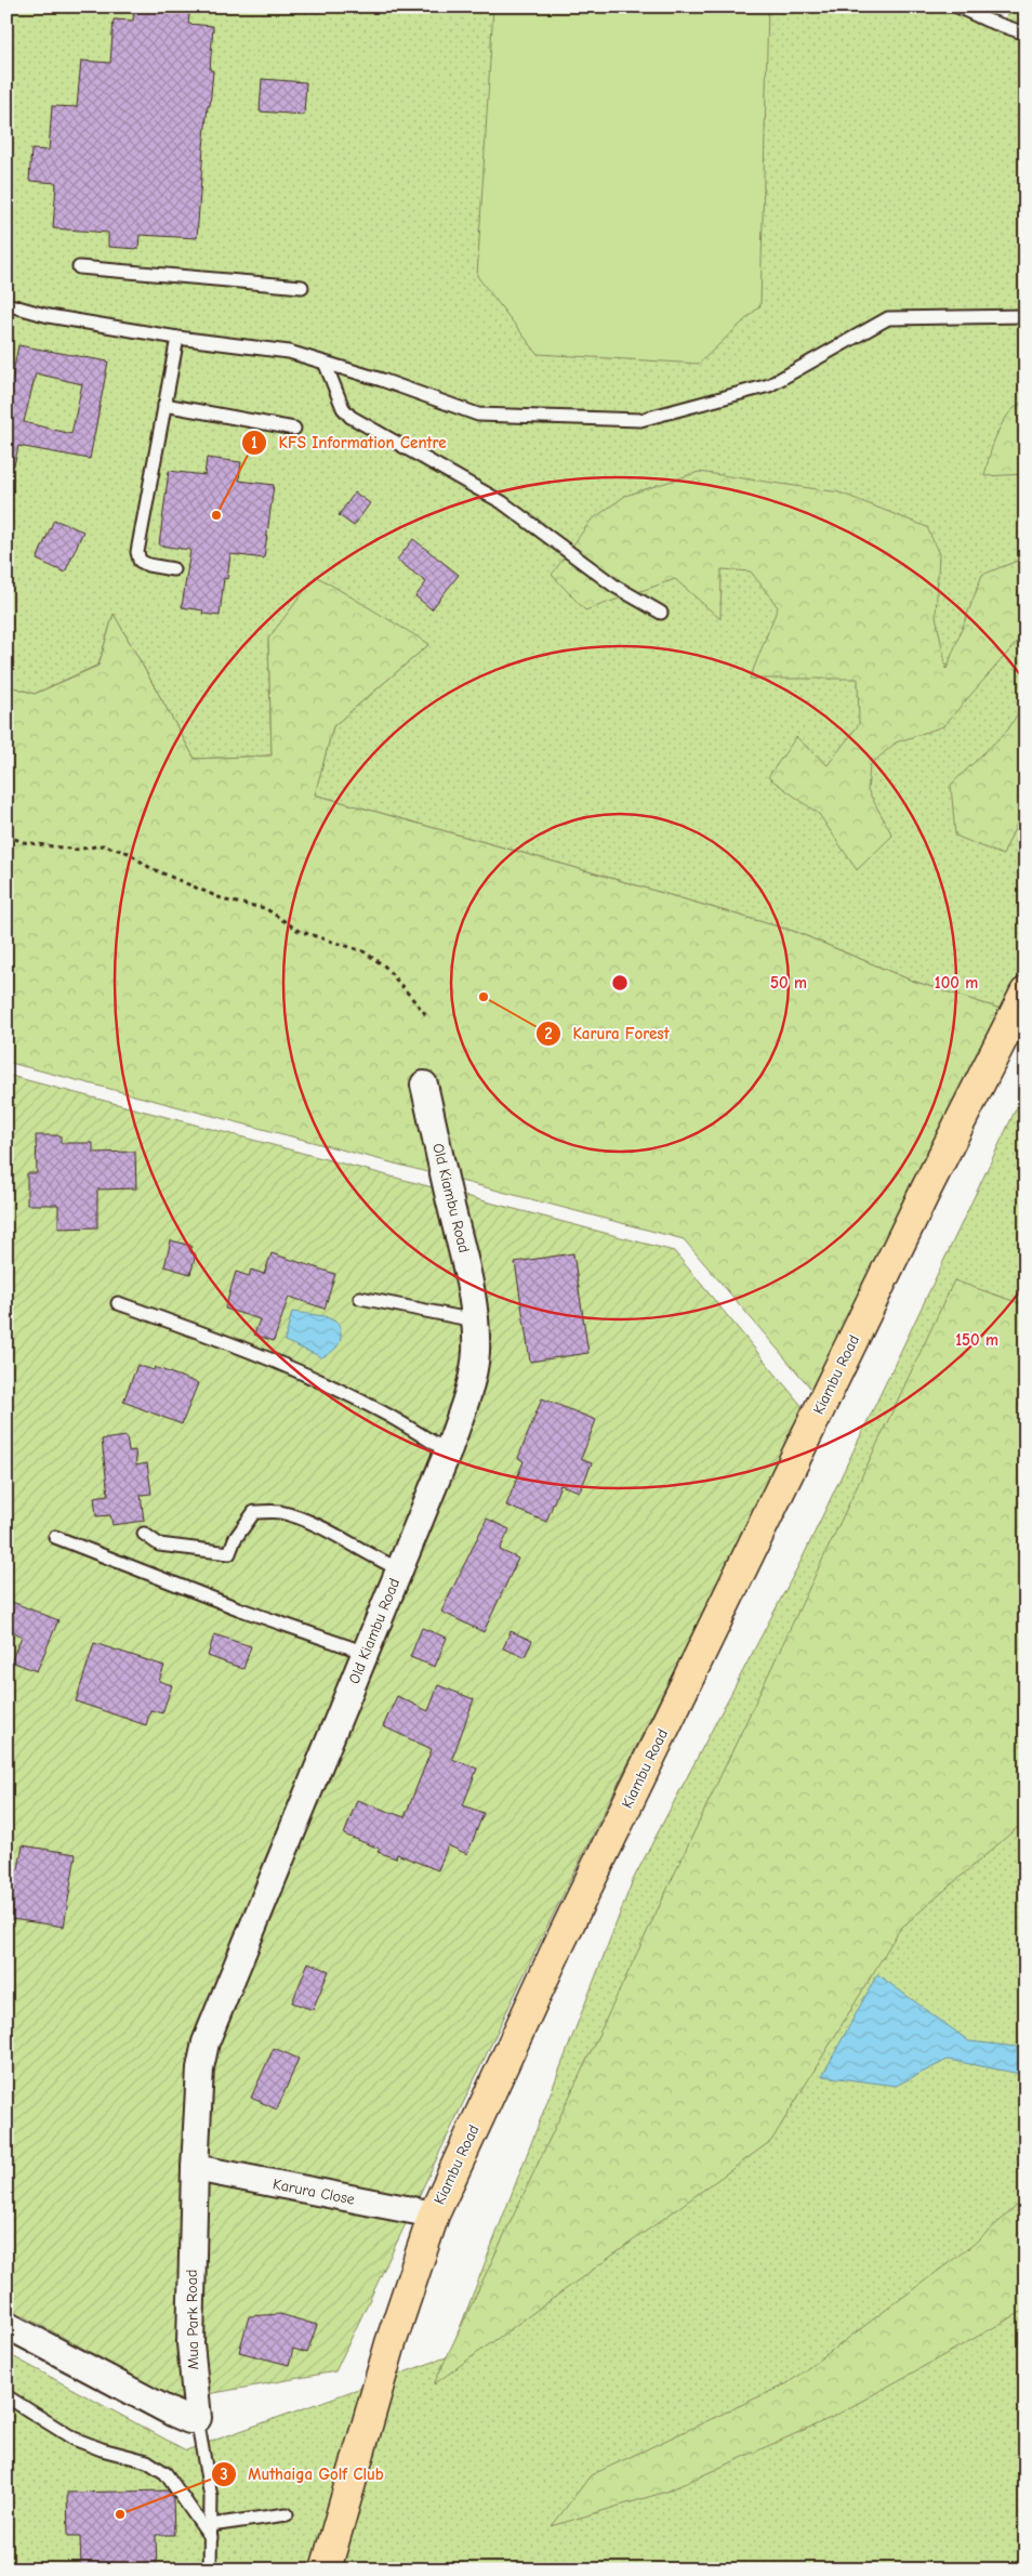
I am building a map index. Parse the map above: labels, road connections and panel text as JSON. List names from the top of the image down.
{
  "streets": {
    "highway": ["Kiambu Road"],
    "street": ["Old Kiambu Road", "Karura Close", "Mua Park Road"]
  },
  "crossings": [
    ["Old Kiambu Road", "Karura Close"],
    ["Old Kiambu Road", "Mua Park Road"],
    ["Kiambu Road", "Karura Close"],
    ["Karura Close", "Mua Park Road"]
  ],
  "places": ["KFS Information Centre", "Karura Forest", "Muthaiga Golf Club"],
  "rings": ["50 m", "100 m", "150 m"]
}
